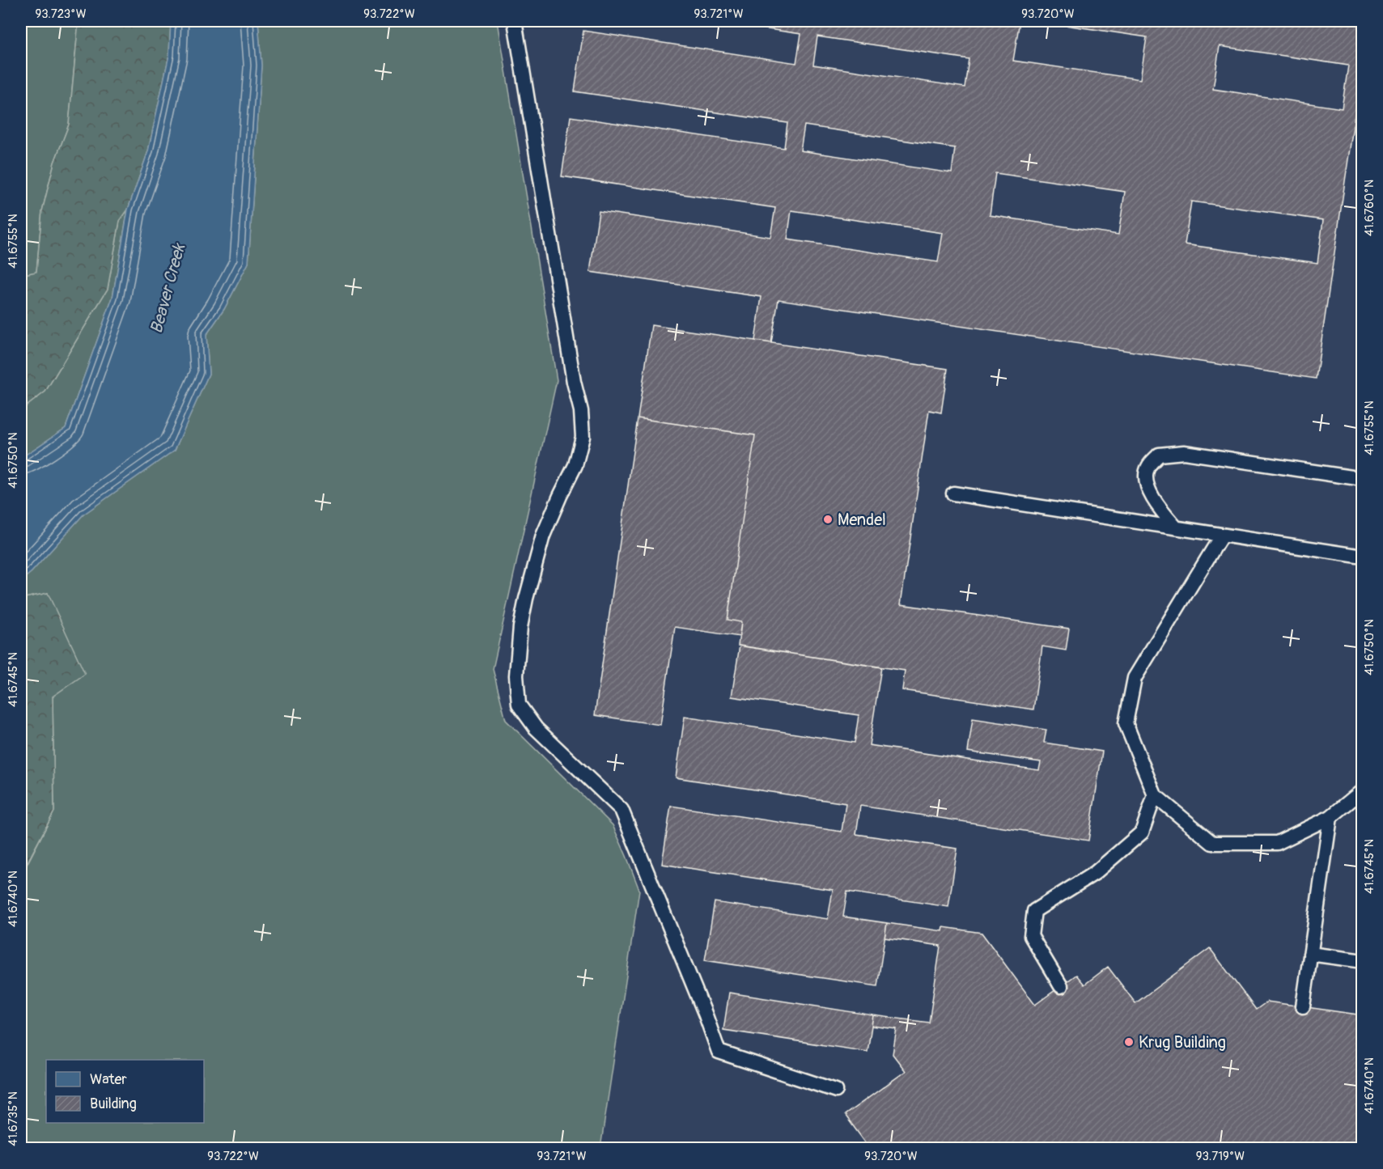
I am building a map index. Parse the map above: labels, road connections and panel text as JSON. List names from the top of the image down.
{
  "water": ["Beaver Creek"],
  "places": ["Mendel", "Krug Building"],
  "legend": ["Water", "Building"],
  "coordinates": [
    "93.723°W",
    "93.722°W",
    "93.721°W",
    "93.720°W",
    "41.6760°N",
    "41.6755°N",
    "41.6750°N",
    "41.6745°N",
    "41.6740°N",
    "41.6735°N",
    "93.719°W"
  ]
}
